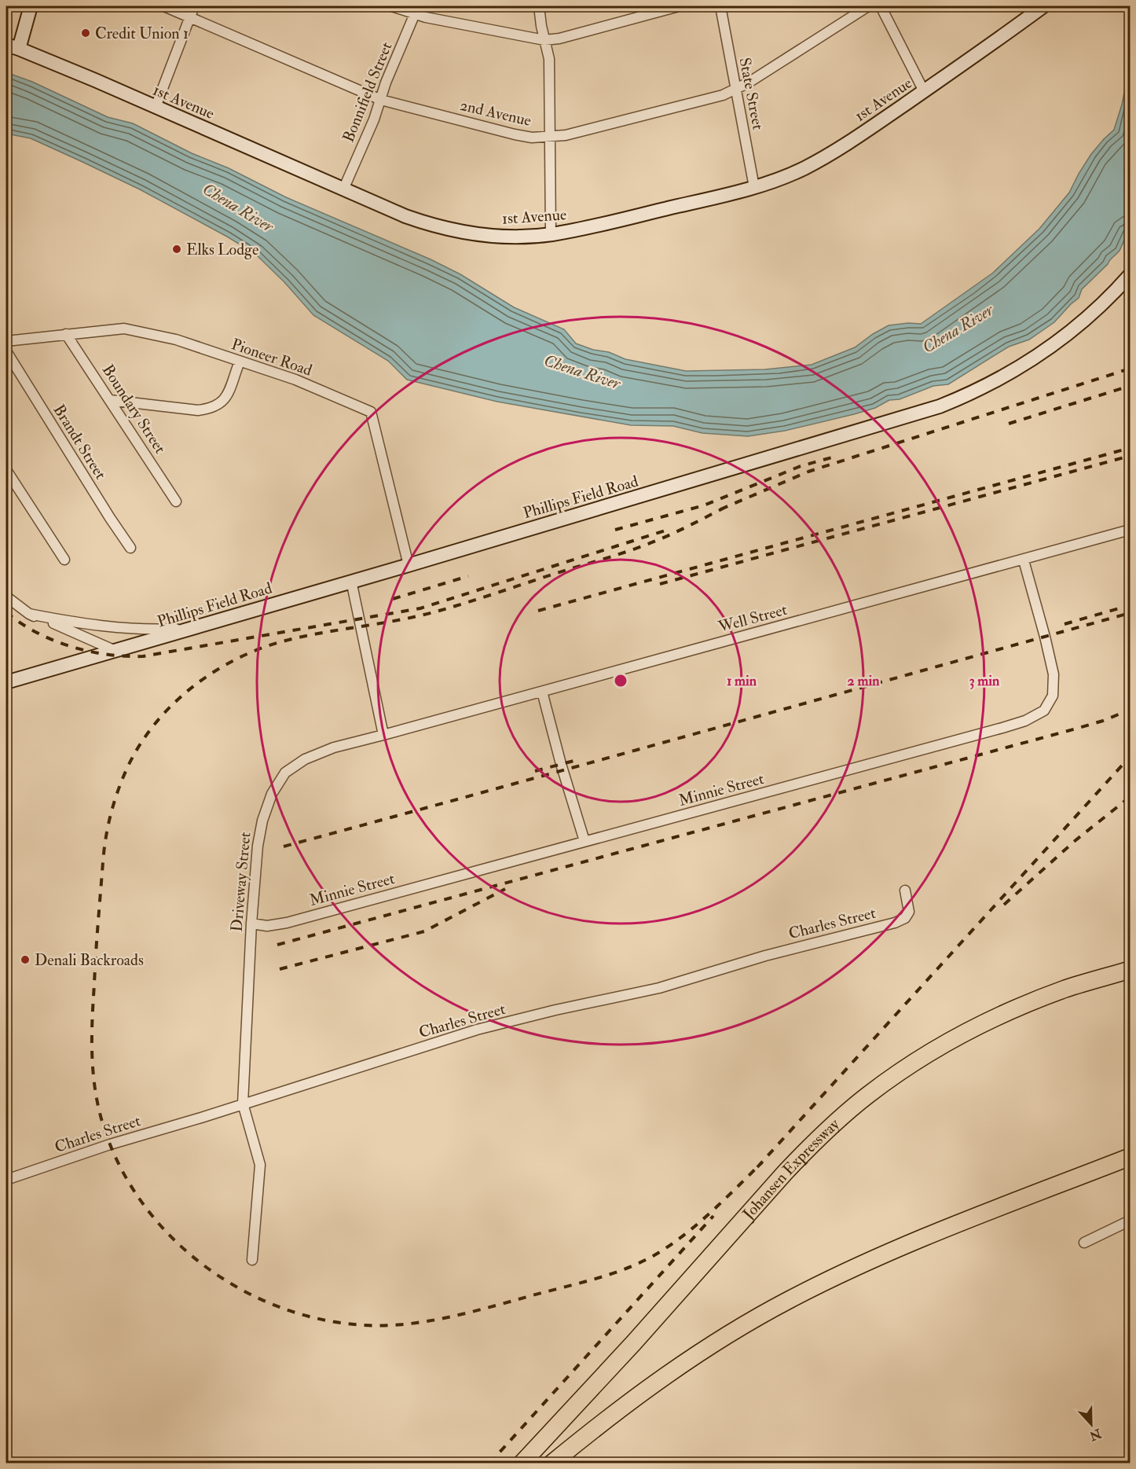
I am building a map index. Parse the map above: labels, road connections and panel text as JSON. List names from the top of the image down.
{
  "streets": {
    "highway": ["Johansen Expressway"],
    "street": [
      "Bonnifield Street",
      "State Street",
      "1st Avenue",
      "2nd Avenue",
      "Pioneer Road",
      "Boundary Street",
      "Brandt Street",
      "Phillips Field Road",
      "Well Street",
      "Minnie Street",
      "Driveway Street",
      "Charles Street"
    ]
  },
  "crossings": [
    ["Bonnifield Street", "1st Avenue"],
    ["Bonnifield Street", "2nd Avenue"],
    ["State Street", "1st Avenue"],
    ["State Street", "2nd Avenue"],
    ["Pioneer Road", "Boundary Street"],
    ["Pioneer Road", "Phillips Field Road"],
    ["Well Street", "Minnie Street"],
    ["Well Street", "Driveway Street"],
    ["Minnie Street", "Driveway Street"],
    ["Driveway Street", "Charles Street"]
  ],
  "water": ["Chena River"],
  "places": ["Credit Union 1", "Elks Lodge", "Denali Backroads"],
  "north": "bottom",
  "rings": ["1 min", "2 min", "3 min"]
}
